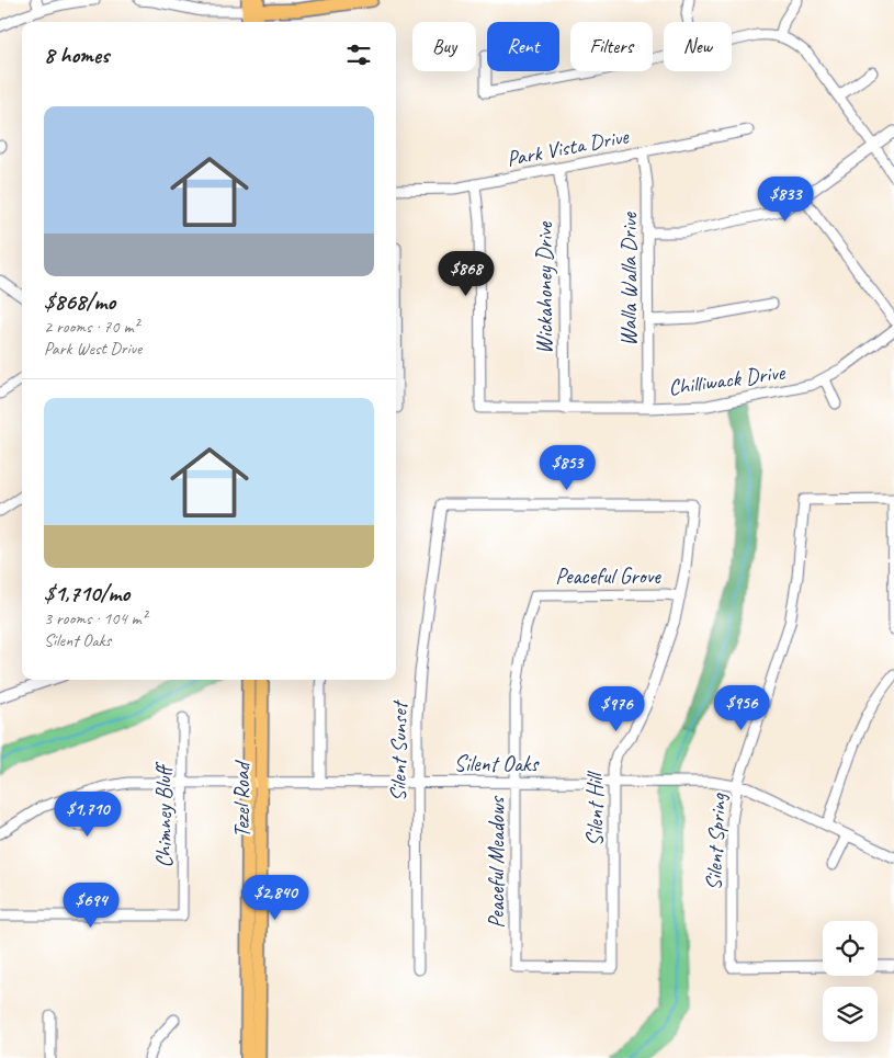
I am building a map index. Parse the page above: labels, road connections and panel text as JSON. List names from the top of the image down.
{
  "streets": {
    "main road": ["Tezel Road"],
    "street": [
      "Park Vista Drive",
      "Walla Walla Drive",
      "Wickahoney Drive",
      "Chilliwack Drive",
      "Peaceful Grove",
      "Silent Sunset",
      "Silent Oaks",
      "Silent Hill",
      "Chimney Bluff",
      "Silent Spring",
      "Peaceful Meadows"
    ]
  },
  "crossings": [
    ["Park Vista Drive", "Walla Walla Drive"],
    ["Park Vista Drive", "Wickahoney Drive"],
    ["Park Vista Drive", "Chilliwack Drive"],
    ["Walla Walla Drive", "Chilliwack Drive"],
    ["Wickahoney Drive", "Chilliwack Drive"],
    ["Peaceful Grove", "Silent Hill"],
    ["Peaceful Grove", "Peaceful Meadows"],
    ["Silent Sunset", "Silent Oaks"],
    ["Silent Sunset", "Silent Hill"],
    ["Silent Oaks", "Tezel Road"],
    ["Silent Oaks", "Silent Hill"],
    ["Silent Oaks", "Chimney Bluff"],
    ["Silent Oaks", "Silent Spring"],
    ["Silent Oaks", "Peaceful Meadows"],
    ["Silent Hill", "Peaceful Meadows"]
  ],
  "page": {
    "chip": [
      "Buy",
      "Rent",
      "Filters",
      "New"
    ],
    "heading": "8 homes",
    "list": [
      {
        "name": "$868/mo",
        "note": "2 rooms · 70 m² · Park West Drive"
      },
      {
        "name": "$1,710/mo",
        "note": "3 rooms · 104 m² · Silent Oaks"
      }
    ],
    "price": [
      "$833",
      "$868",
      "$853",
      "$956",
      "$976",
      "$1,710",
      "$2,840",
      "$694"
    ]
  }
}
